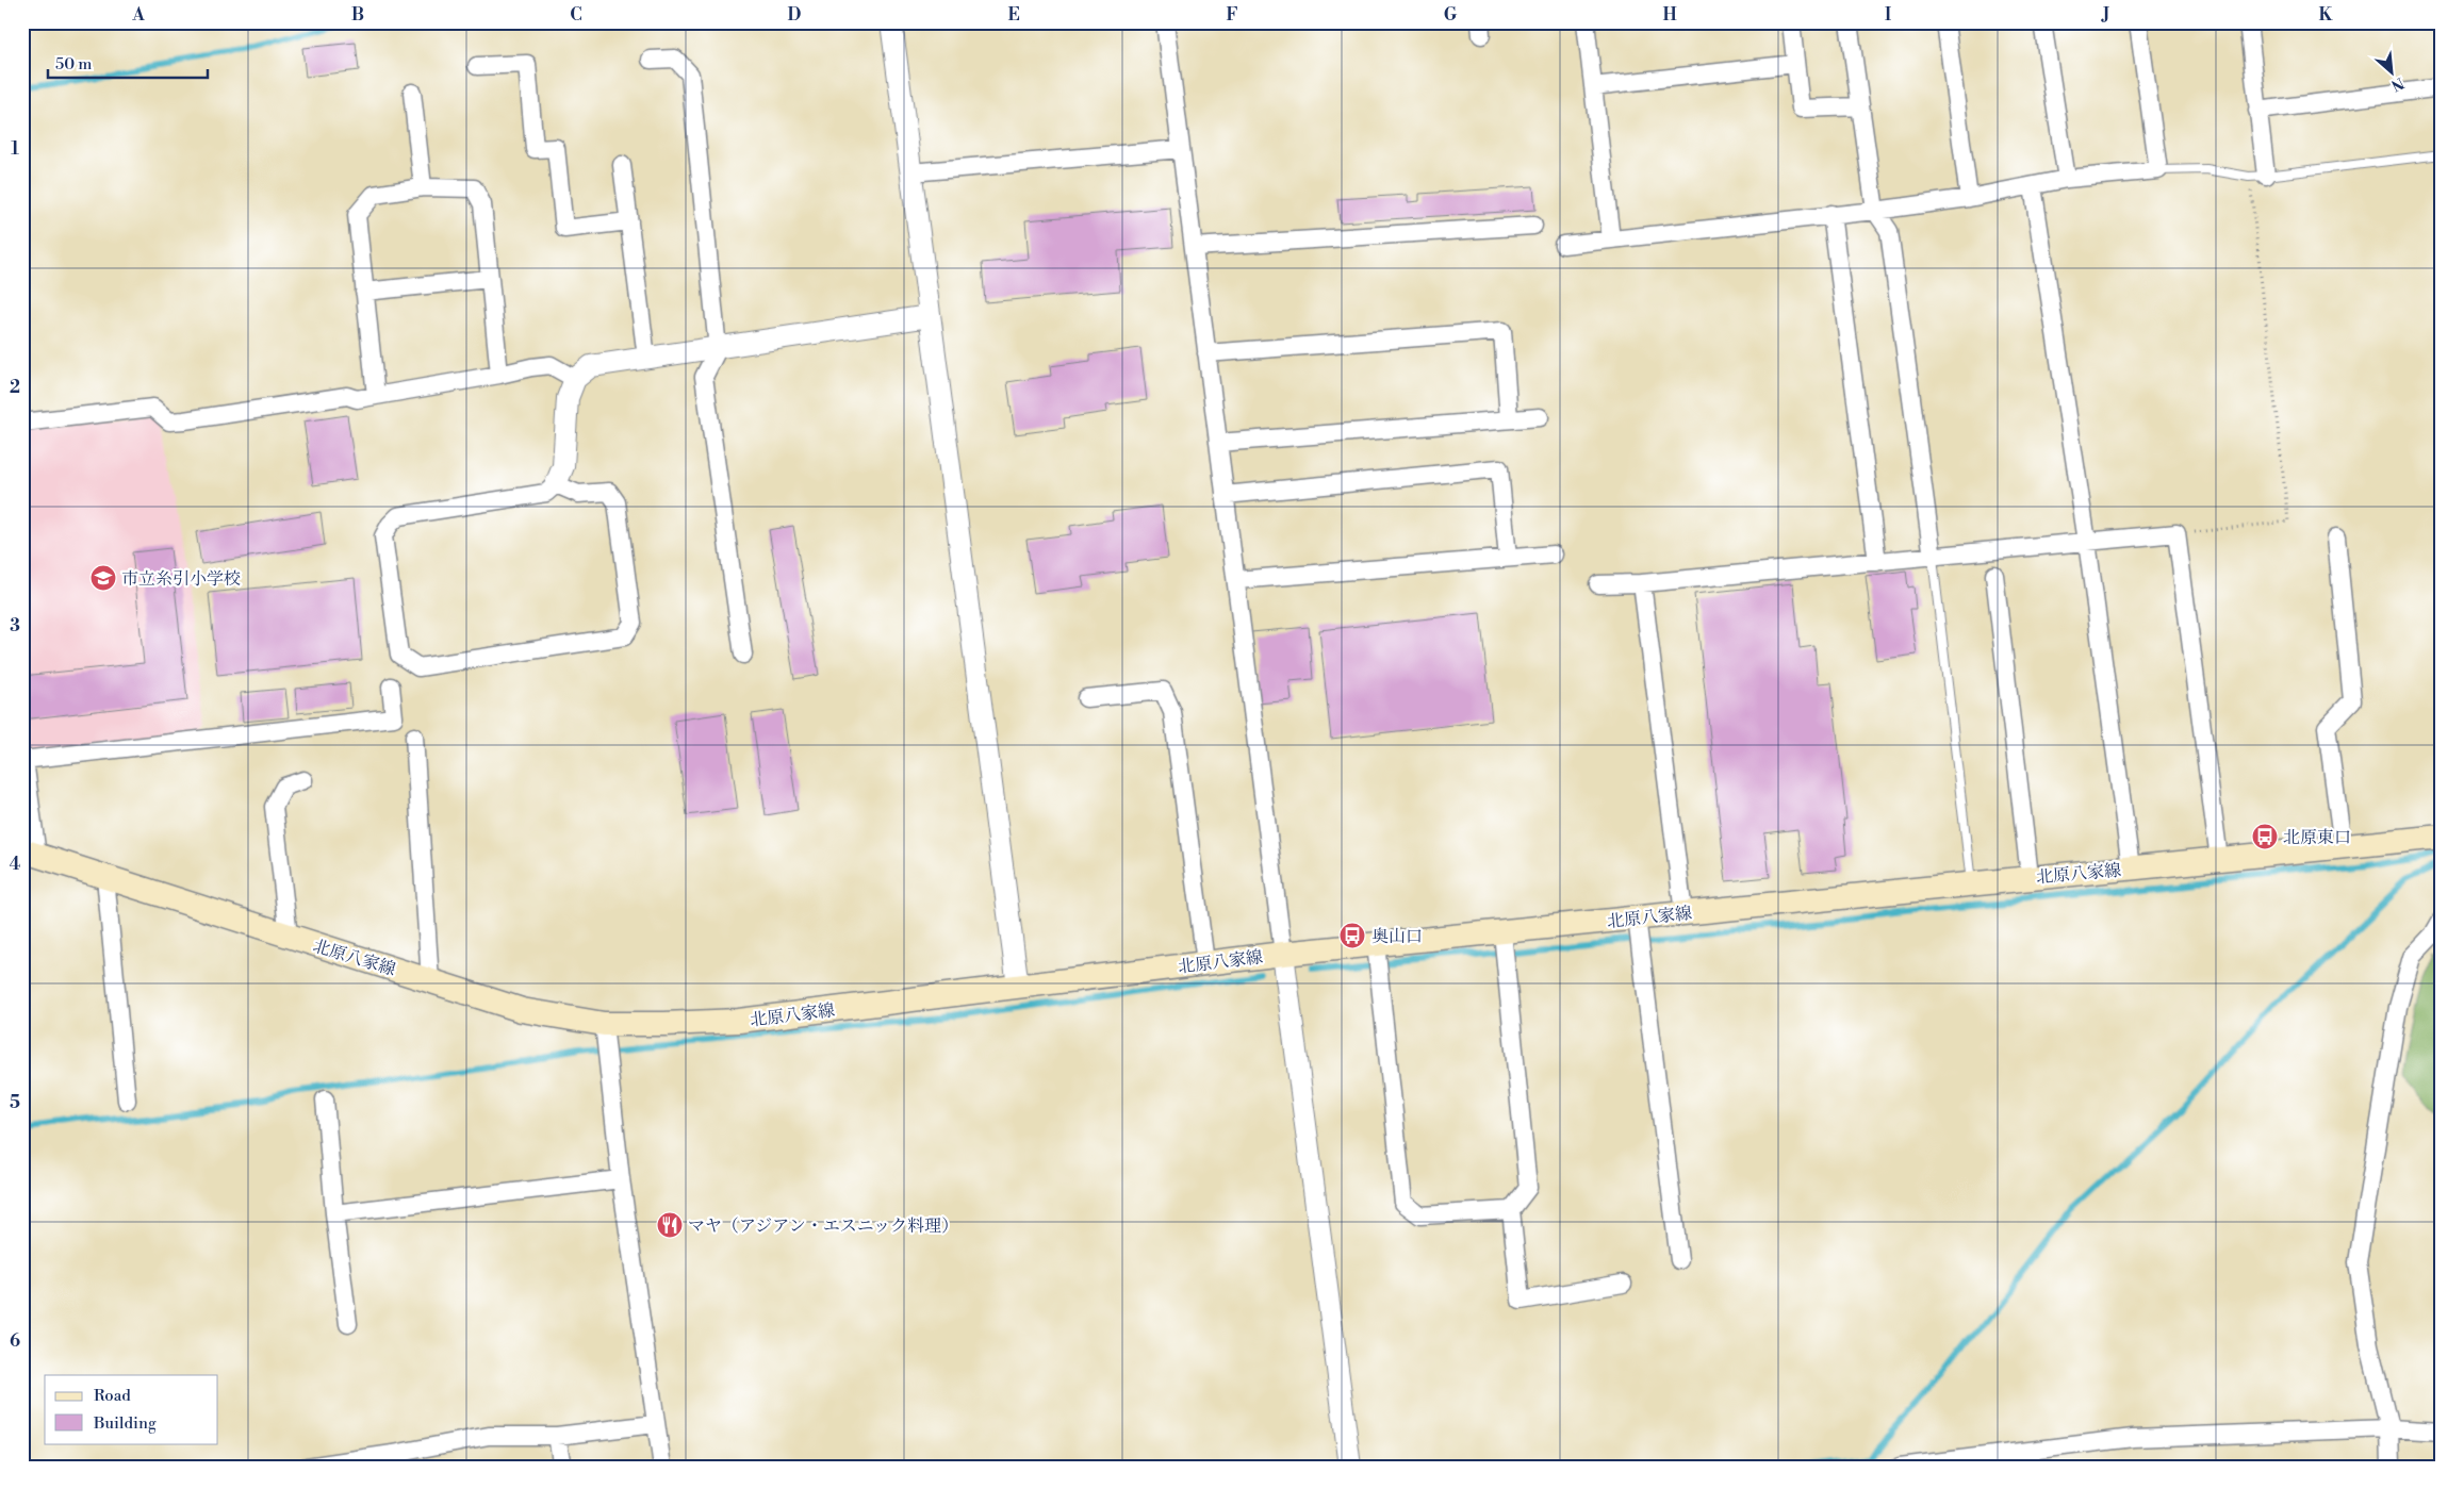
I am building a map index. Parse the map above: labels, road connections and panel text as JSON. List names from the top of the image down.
{
  "streets": {
    "main road": ["北原八家線"]
  },
  "places": {
    "school or university": ["市立糸引小学校"],
    "bus stop": ["北原東口", "奥山口"],
    "restaurant": ["マヤ（アジアン・エスニック料理）"]
  },
  "legend": ["Road", "Building"],
  "scale_bar": "50 m",
  "north": "bottom right",
  "grid": {
    "columns": [
      "A",
      "B",
      "C",
      "D",
      "E",
      "F",
      "G",
      "H",
      "I",
      "J",
      "K"
    ],
    "rows": [
      "1",
      "2",
      "3",
      "4",
      "5",
      "6"
    ]
  }
}
